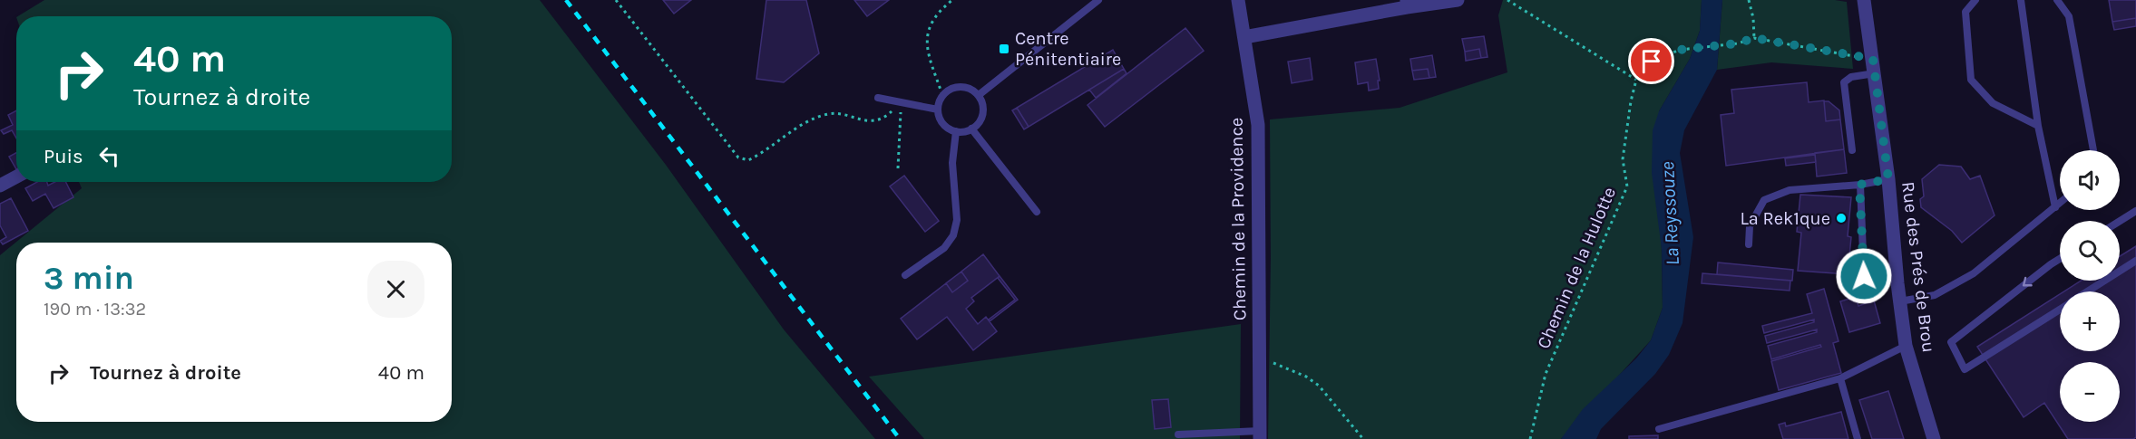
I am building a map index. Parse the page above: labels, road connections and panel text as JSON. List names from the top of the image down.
{
  "streets": {
    "street": ["Chemin de la Providence", "Rue des Prés de Brou"],
    "path": ["Chemin de la Hulotte"]
  },
  "water": ["La Reyssouze"],
  "places": {
    "transit": ["Centre Pénitentiaire"],
    "other": ["La Rek1que"]
  },
  "page": {
    "turn": ["40 m", "Tournez à droite"],
    "then": "Puis",
    "map_buttons": ["+", "−"],
    "heading": ["3 min", "190 m · 13:32"],
    "list": [
      {
        "name": "Tournez à droite",
        "value": "40 m"
      }
    ]
  }
}
